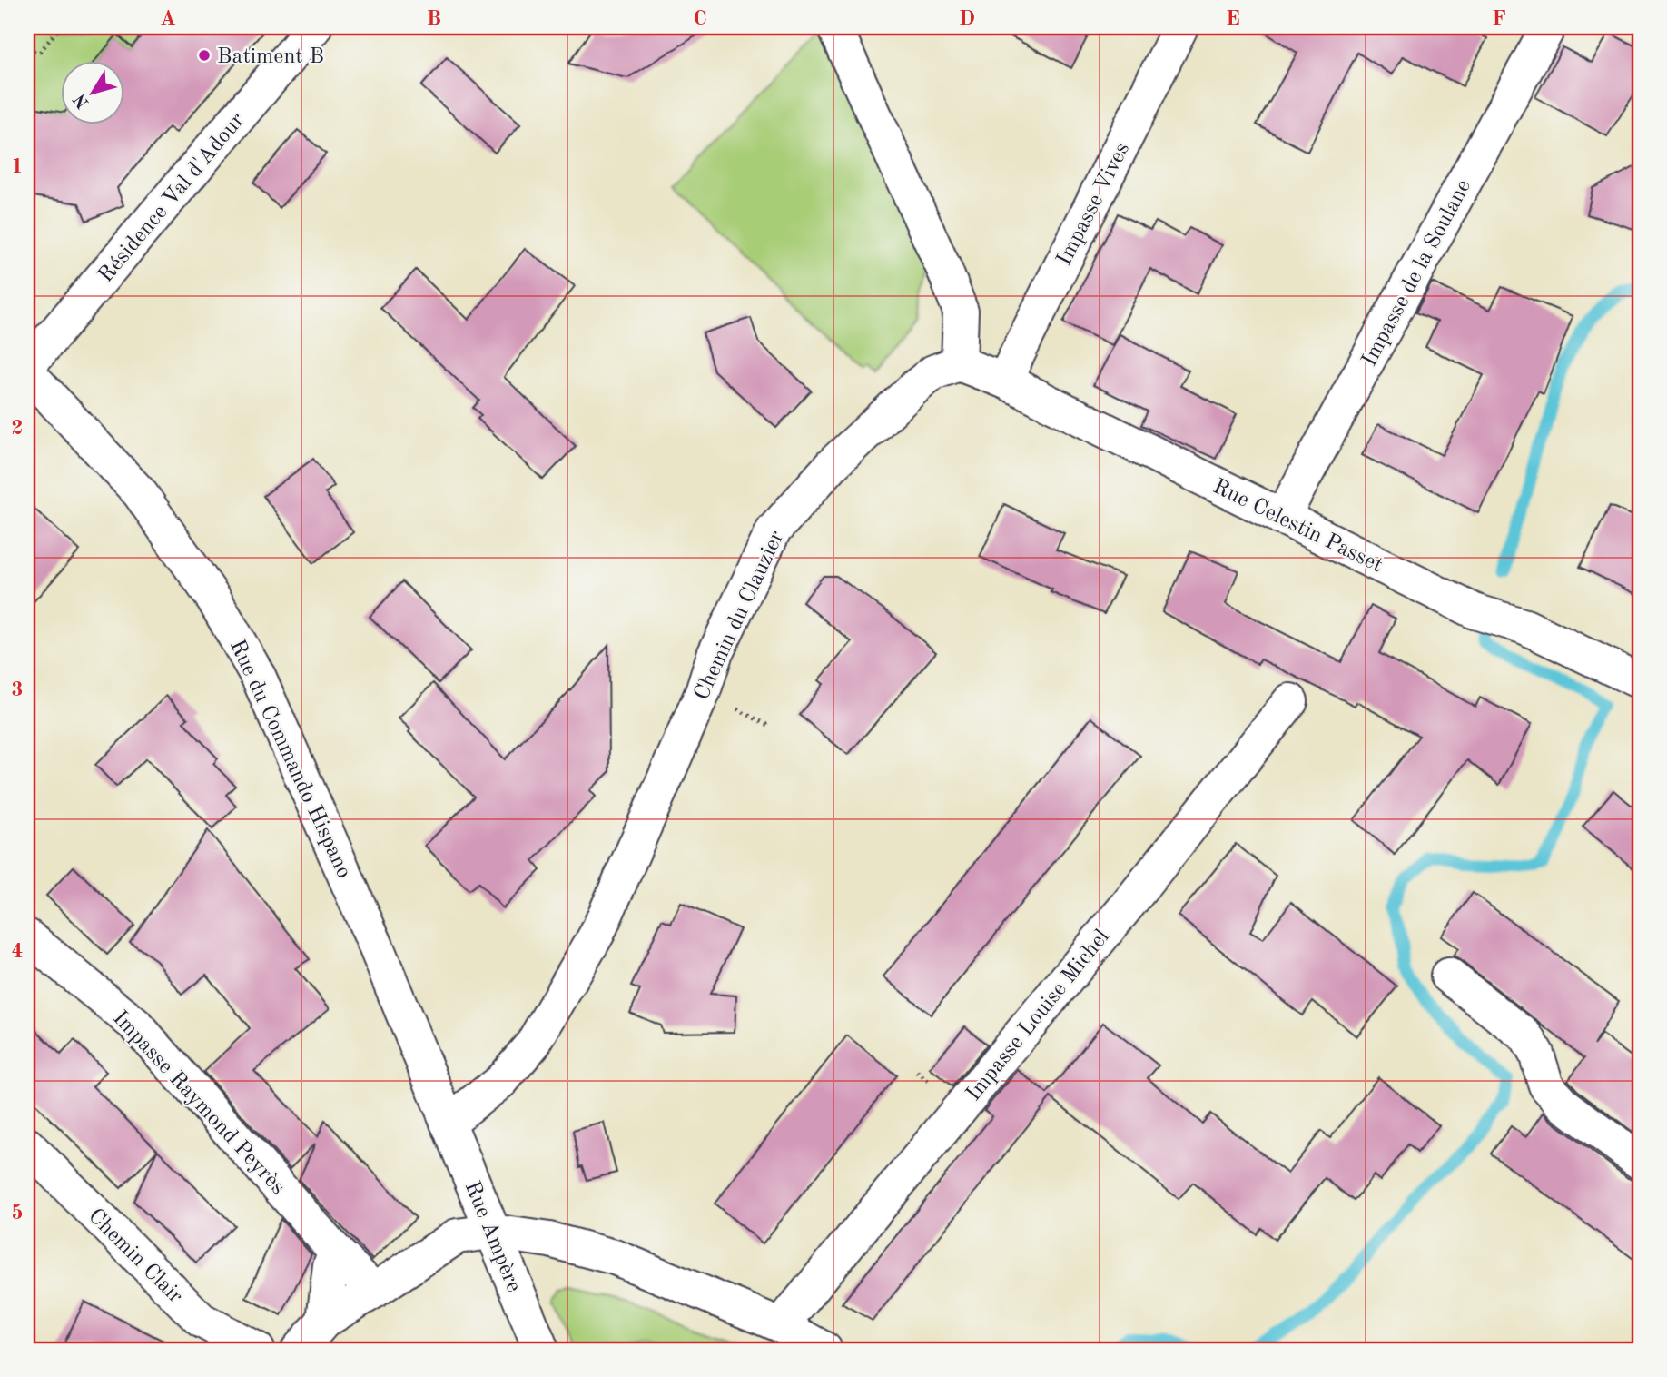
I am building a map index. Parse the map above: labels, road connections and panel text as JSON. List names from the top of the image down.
{
  "streets": {
    "street": [
      "Résidence Val d'Adour",
      "Impasse Vives",
      "Impasse de la Soulane",
      "Rue Celestin Passet",
      "Chemin du Clauzier",
      "Rue du Commando Hispano",
      "Impasse Louise Michel",
      "Impasse Raymond Peyrès",
      "Rue Ampère",
      "Chemin Clair"
    ]
  },
  "crossings": [
    ["Impasse Vives", "Rue Celestin Passet"],
    ["Impasse de la Soulane", "Rue Celestin Passet"],
    ["Rue Celestin Passet", "Chemin du Clauzier"],
    ["Chemin du Clauzier", "Rue du Commando Hispano"],
    ["Chemin du Clauzier", "Rue Ampère"],
    ["Rue du Commando Hispano", "Rue Ampère"]
  ],
  "places": ["Batiment B"],
  "north": "bottom left",
  "grid": {
    "columns": [
      "A",
      "B",
      "C",
      "D",
      "E",
      "F"
    ],
    "rows": [
      "1",
      "2",
      "3",
      "4",
      "5"
    ]
  }
}
